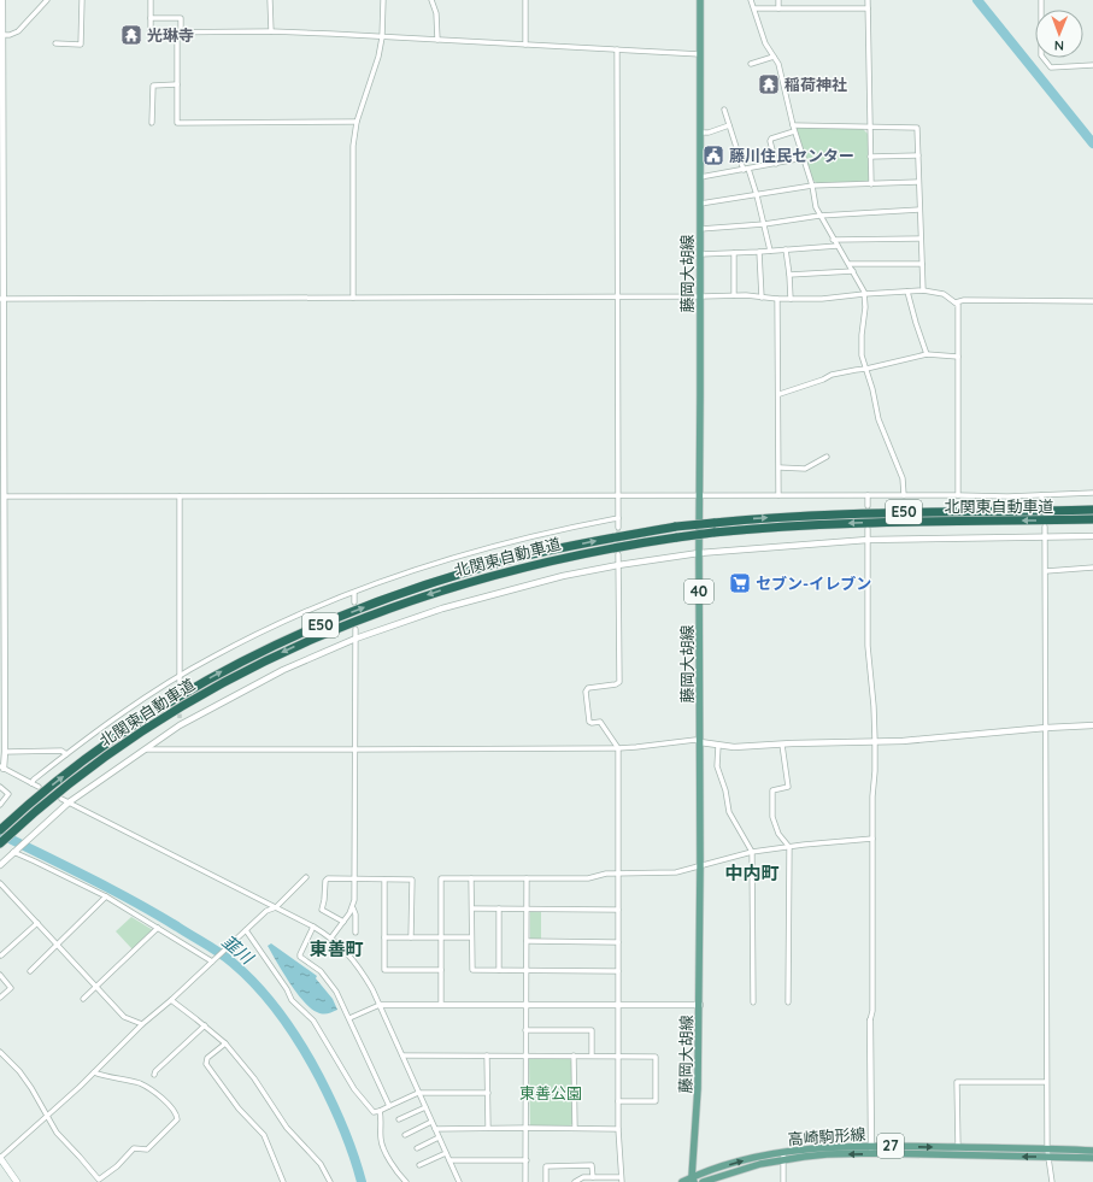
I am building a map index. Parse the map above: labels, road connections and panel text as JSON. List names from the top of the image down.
{
  "streets": {
    "highway": ["北関東自動車道", "E50"],
    "main road": [
      "藤岡大胡線",
      "40",
      "高崎駒形線",
      "27"
    ]
  },
  "crossings": [
    ["藤岡大胡線", "高崎駒形線"]
  ],
  "districts": ["中内町", "東善町"],
  "water": ["韮川"],
  "parks": ["東善公園"],
  "places": {
    "temple": ["光琳寺", "稲荷神社"],
    "public building": ["藤川住民センター"],
    "supermarket": ["セブン-イレブン"]
  },
  "north": "bottom"
}
